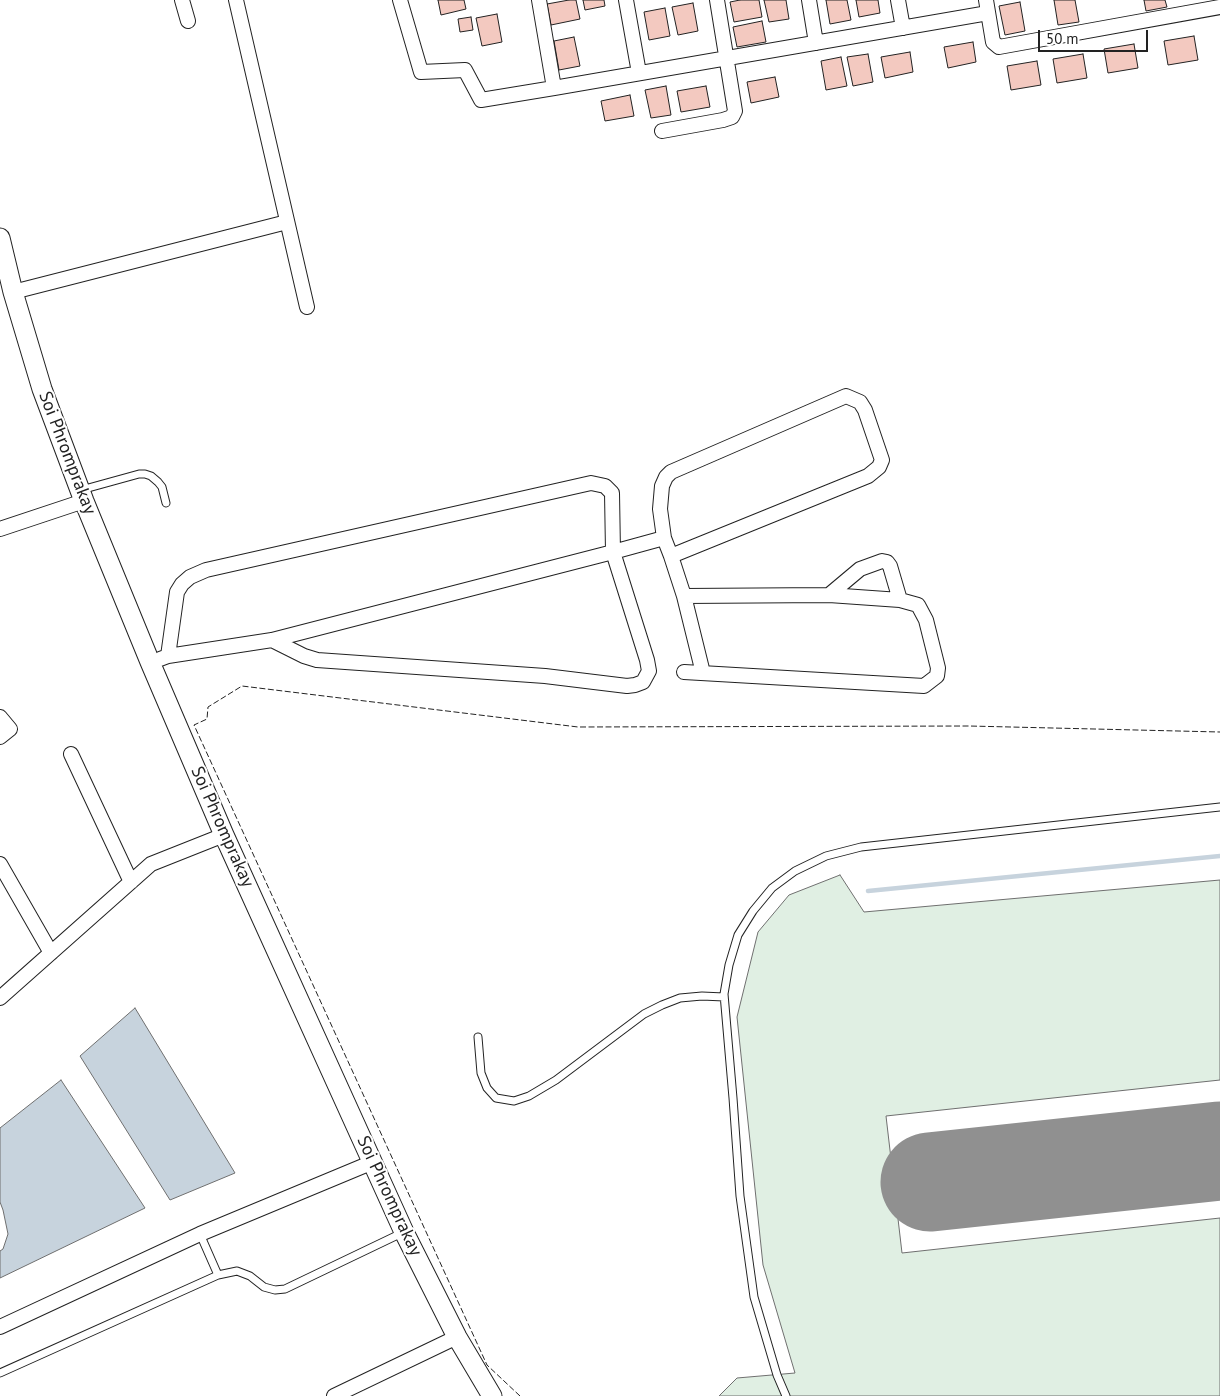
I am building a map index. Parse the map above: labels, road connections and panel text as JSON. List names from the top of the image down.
{
  "streets": {
    "street": ["Soi Phromprakay"]
  },
  "scale_bar": "50 m"
}
